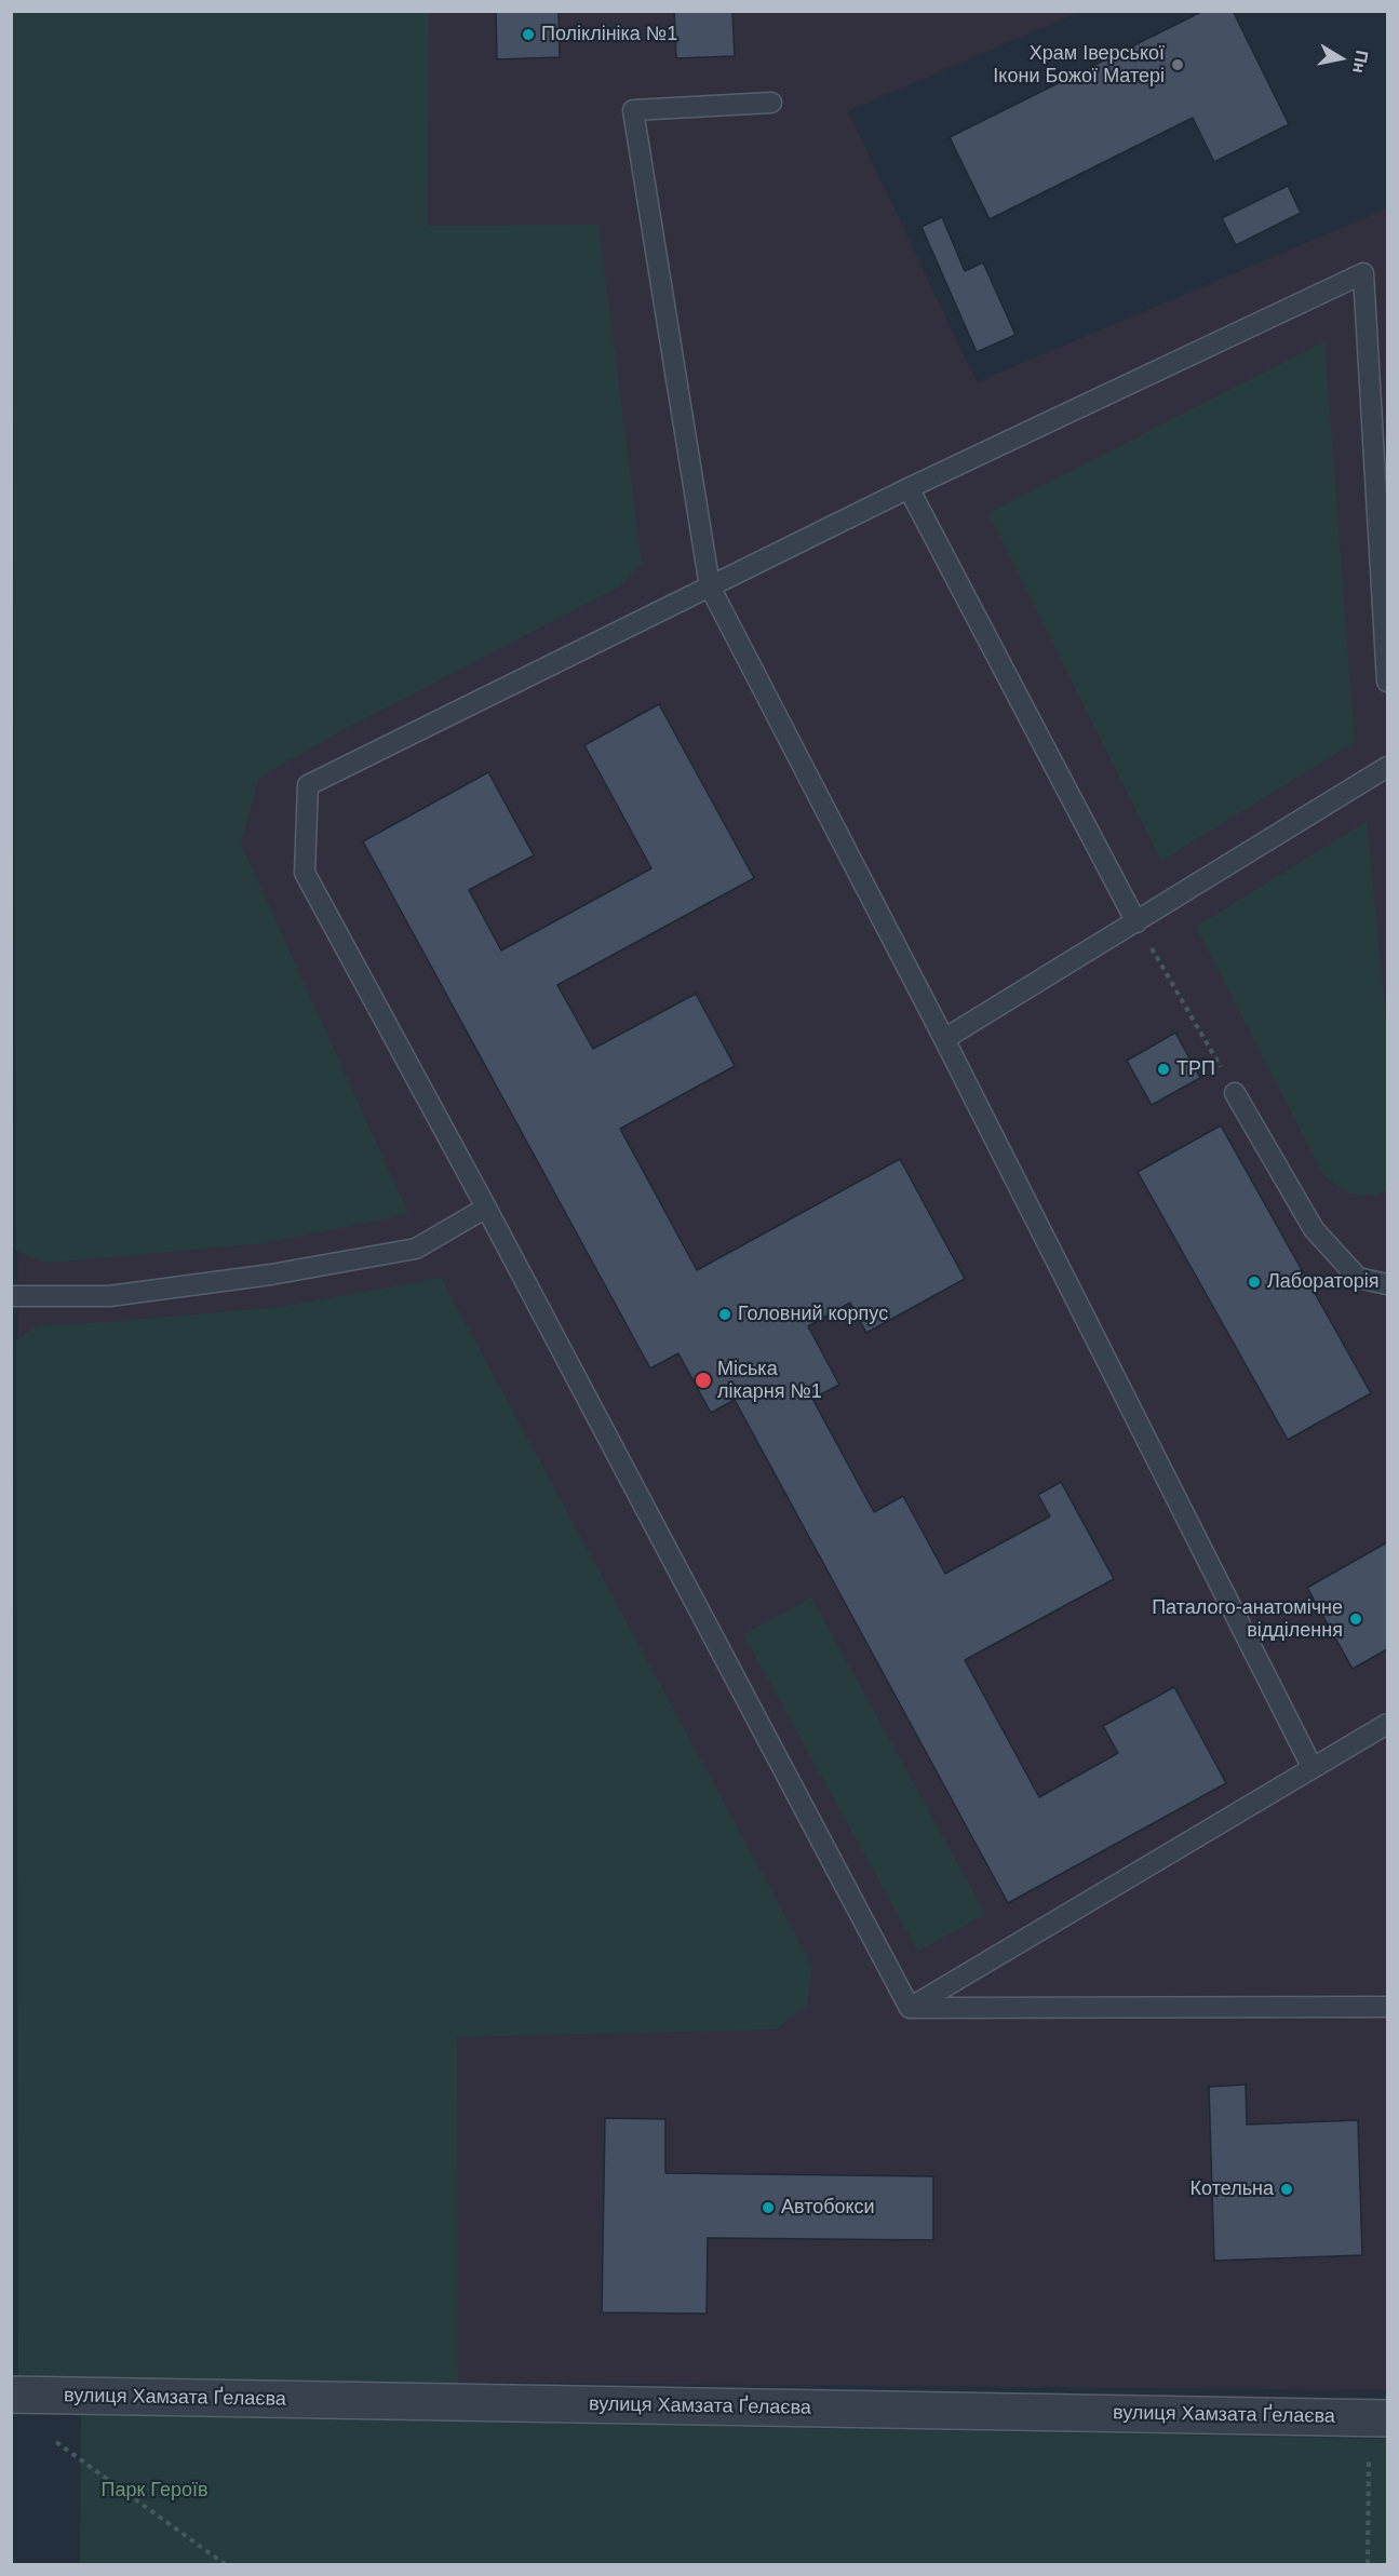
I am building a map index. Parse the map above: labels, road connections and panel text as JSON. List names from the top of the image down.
{
  "streets": {
    "street": ["вулиця Хамзата Ґелаєва"]
  },
  "parks": ["Парк Героїв"],
  "places": [
    "Поліклініка №1",
    "Храм Іверської Ікони Божої Матері",
    "ТРП",
    "Лабораторія",
    "Головний корпус",
    "Міська лікарня №1",
    "Паталого-анатомічне відділення",
    "Котельна",
    "Автобокси"
  ],
  "north": "right"
}
